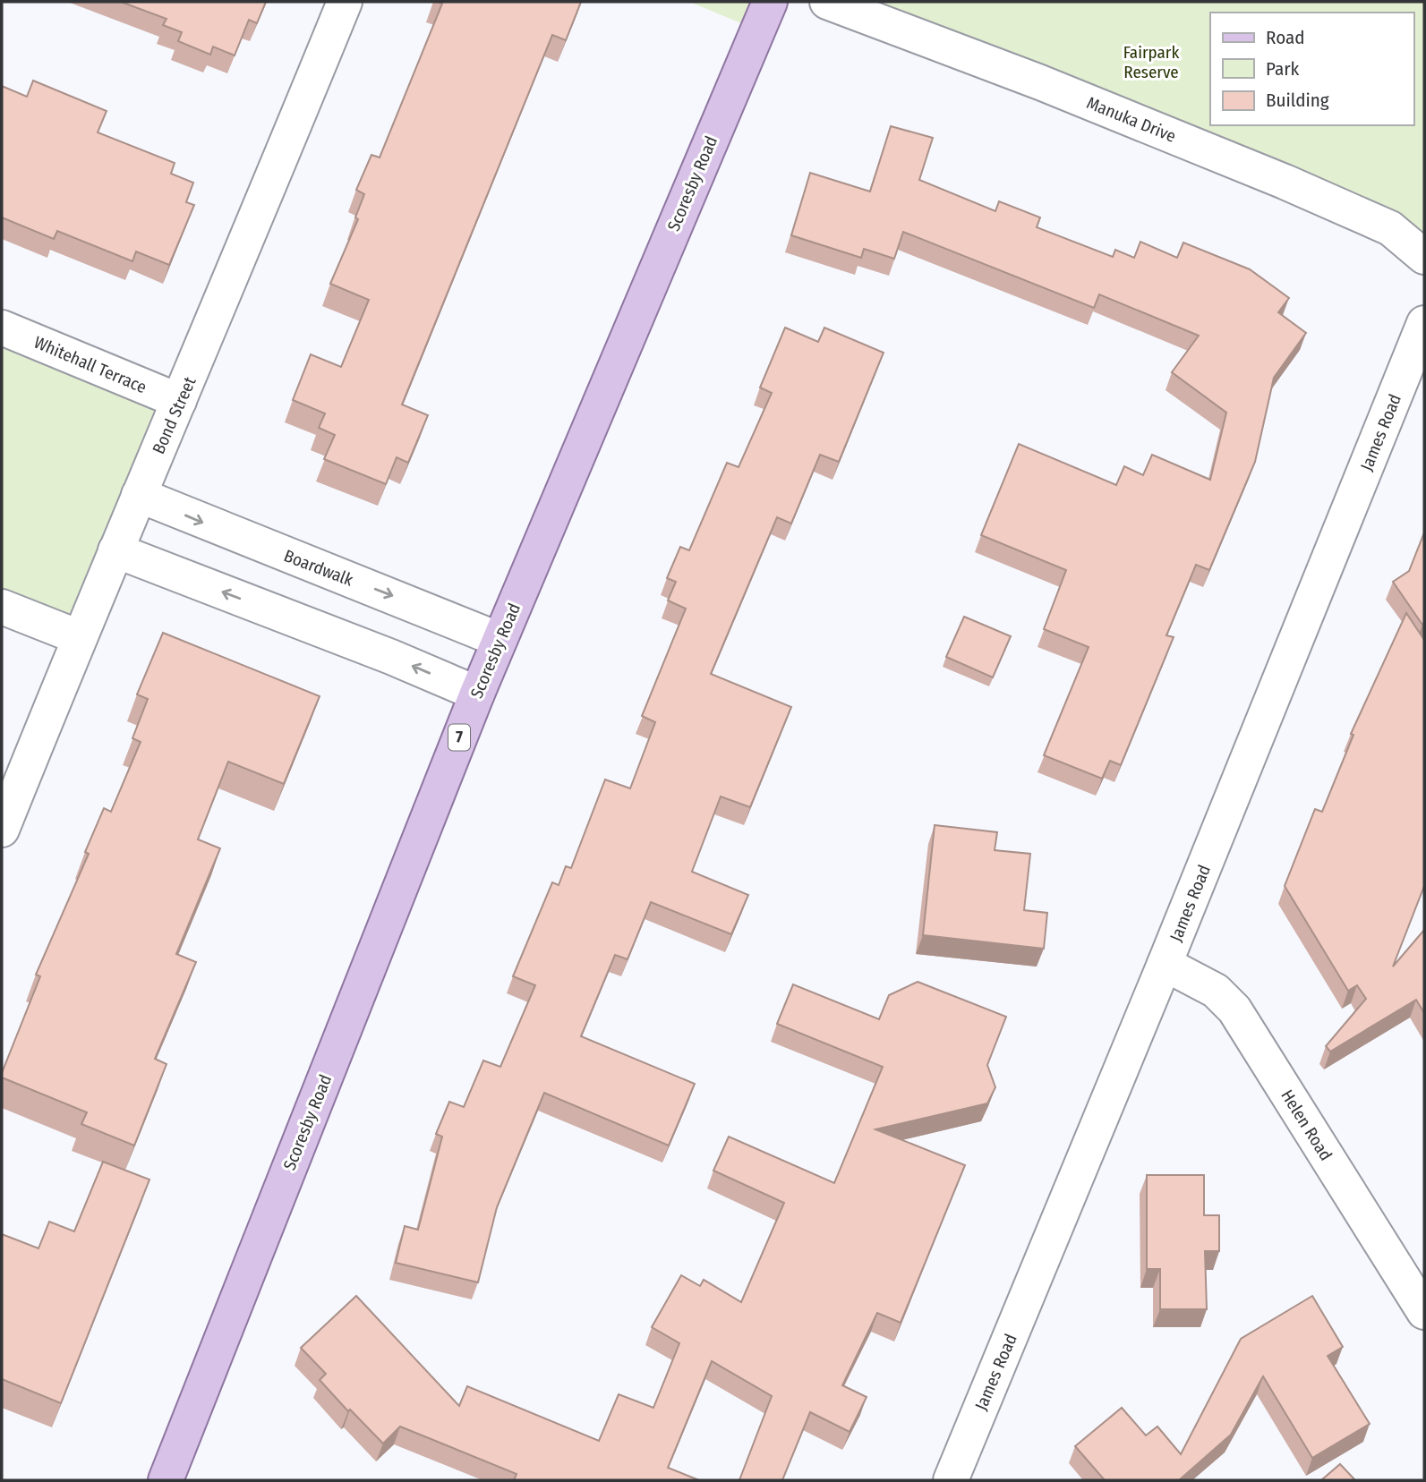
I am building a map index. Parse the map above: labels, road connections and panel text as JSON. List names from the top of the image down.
{
  "streets": {
    "main road": ["Scoresby Road", "7"],
    "street": [
      "Manuka Drive",
      "Whitehall Terrace",
      "Bond Street",
      "James Road",
      "Boardwalk",
      "Helen Road"
    ]
  },
  "crossings": [
    ["Scoresby Road", "Boardwalk"],
    ["Whitehall Terrace", "Bond Street"],
    ["Bond Street", "Boardwalk"],
    ["James Road", "Helen Road"]
  ],
  "parks": ["Fairpark Reserve"],
  "legend": ["Road", "Park", "Building"]
}
